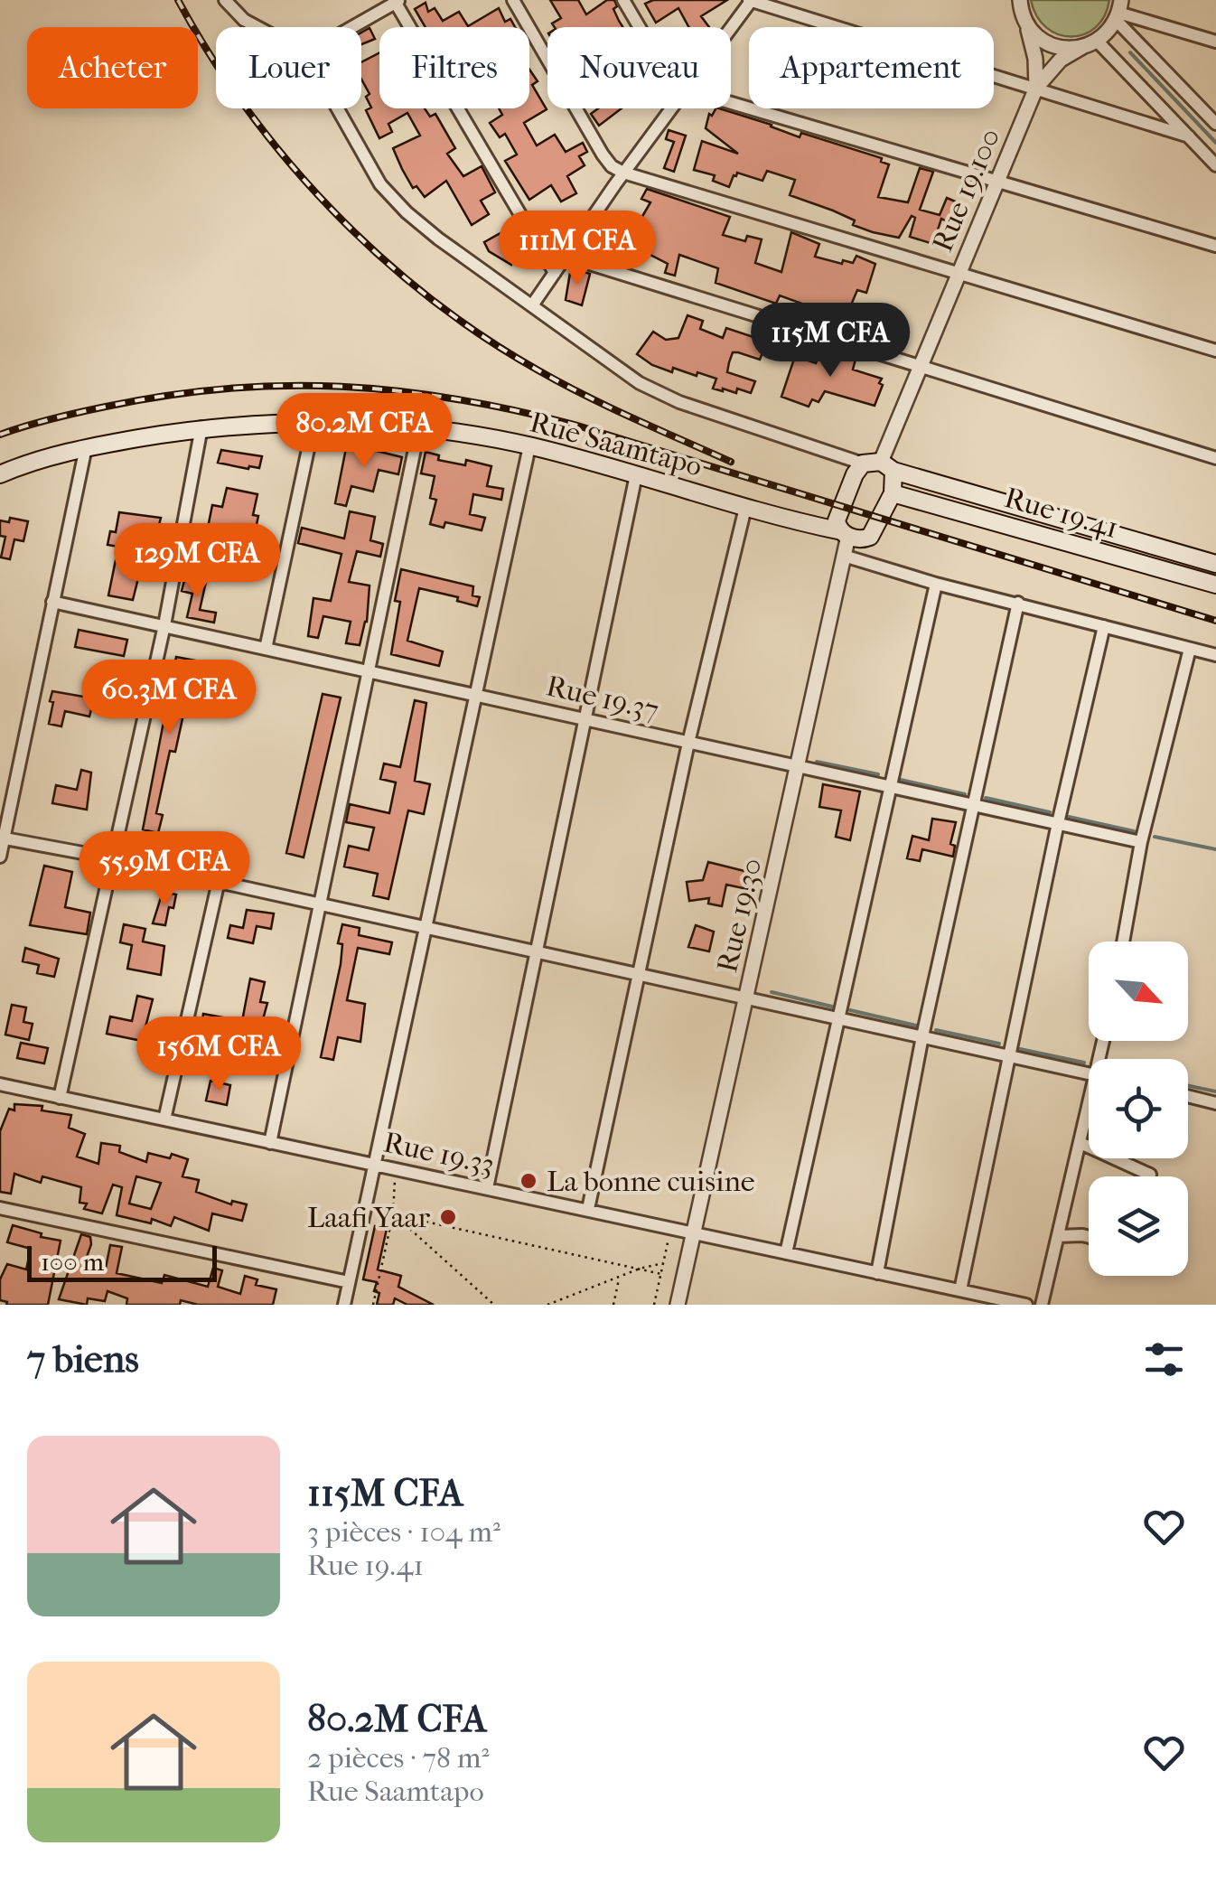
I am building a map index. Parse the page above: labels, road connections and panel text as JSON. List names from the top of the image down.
{
  "streets": {
    "main road": ["Rue Saamtapo", "Rue 19.41"],
    "street": [
      "Rue 19.100",
      "Rue 19.37",
      "Rue 19.30",
      "Rue 19.33"
    ]
  },
  "crossings": [
    ["Rue 19.100", "Rue 19.41"],
    ["Rue Saamtapo", "Rue 19.30"],
    ["Rue 19.37", "Rue 19.30"],
    ["Rue 19.30", "Rue 19.33"]
  ],
  "places": ["La bonne cuisine", "Laafi Yaar"],
  "scale_bar": "100 m",
  "north": "bottom right",
  "page": {
    "chip": [
      "Acheter",
      "Louer",
      "Filtres",
      "Nouveau",
      "Appartement"
    ],
    "price": [
      "111M CFA",
      "115M CFA",
      "80.2M CFA",
      "129M CFA",
      "60.3M CFA",
      "55.9M CFA",
      "156M CFA"
    ],
    "scale": "100 m",
    "heading": "7 biens",
    "list": [
      {
        "name": "115M CFA",
        "note": "3 pièces · 104 m² · Rue 19.41"
      },
      {
        "name": "80.2M CFA",
        "note": "2 pièces · 78 m² · Rue Saamtapo"
      }
    ]
  }
}
